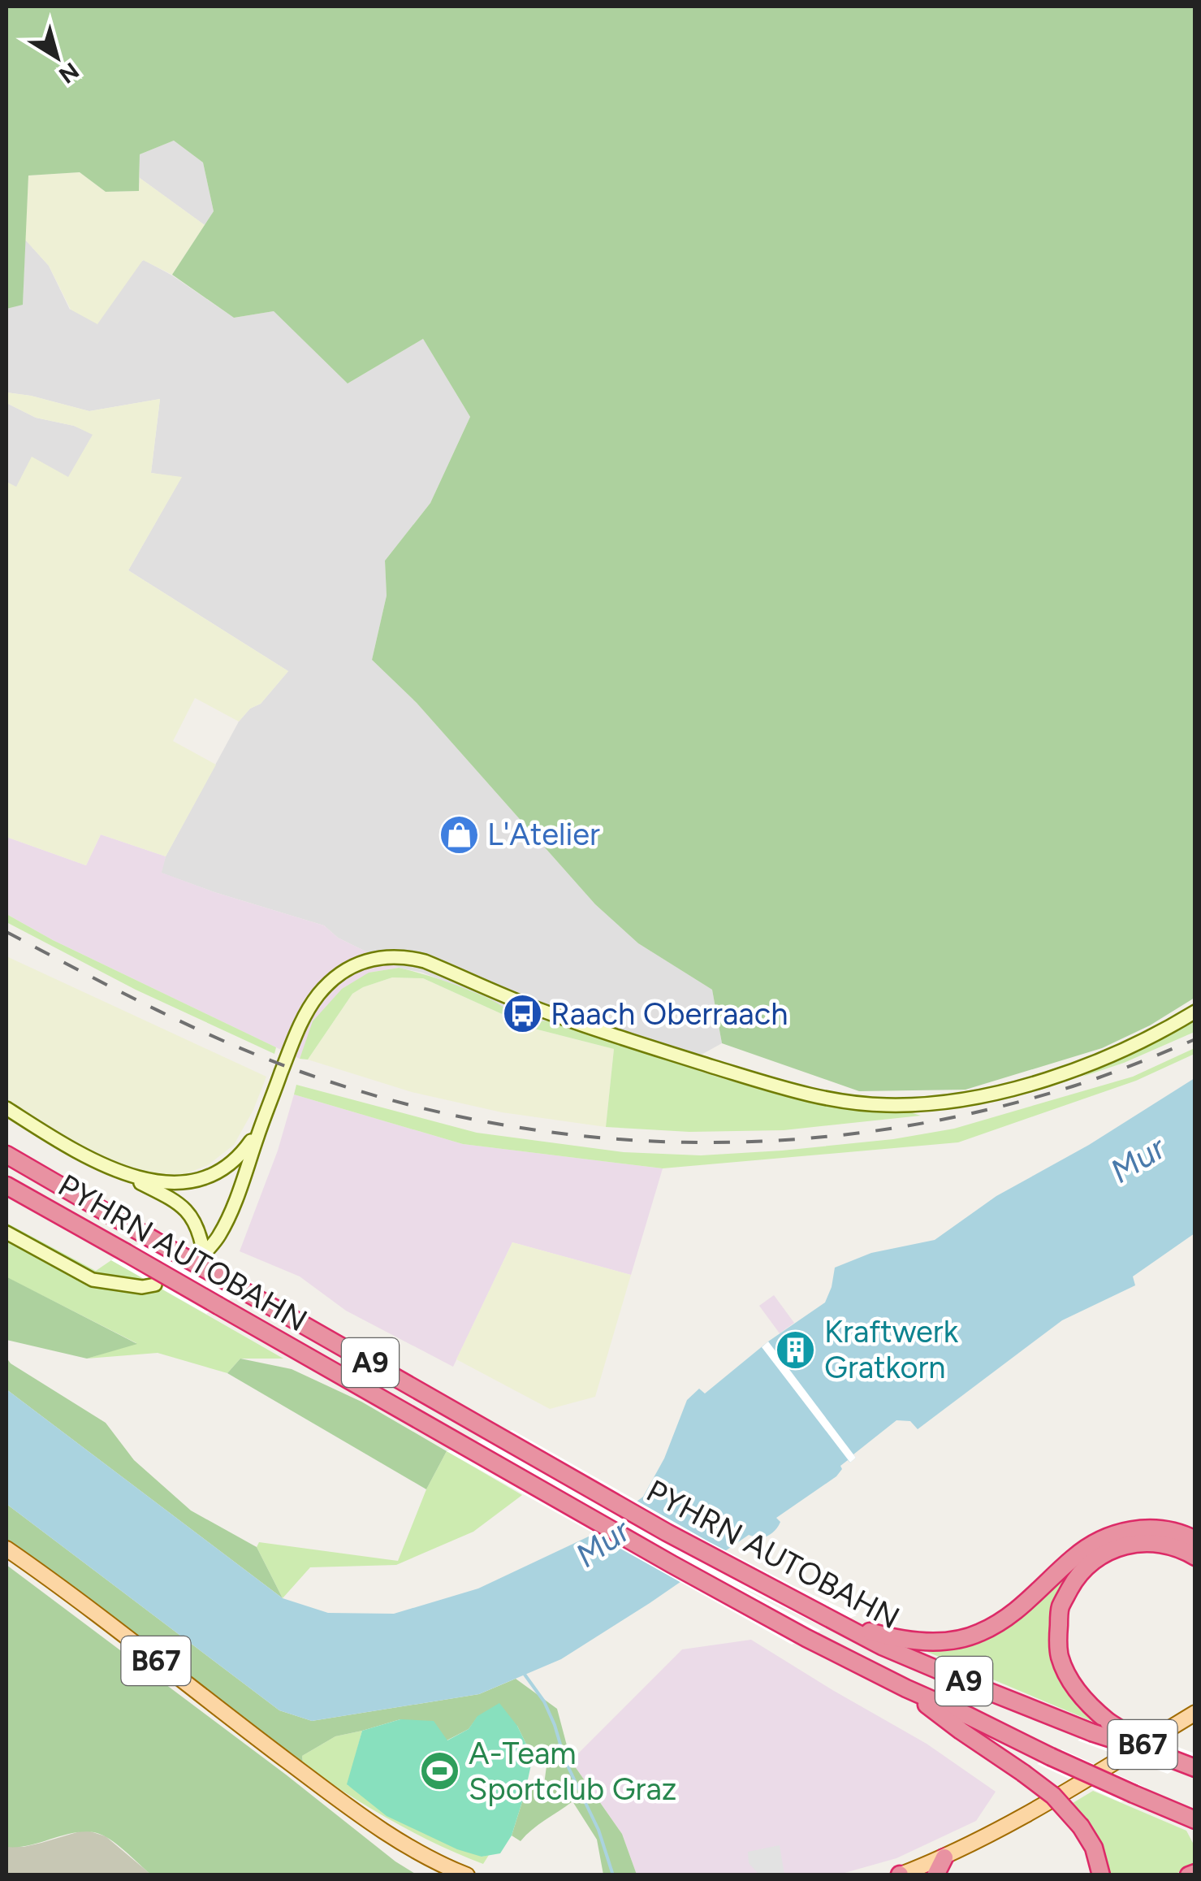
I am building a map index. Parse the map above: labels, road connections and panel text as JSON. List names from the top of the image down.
{
  "streets": {
    "highway": ["PYHRN AUTOBAHN", "A9"],
    "main road": ["B67"]
  },
  "water": ["Mur"],
  "places": {
    "shop": ["L'Atelier"],
    "bus stop": ["Raach Oberraach"],
    "building": ["Kraftwerk Gratkorn"],
    "sports": ["A-Team Sportclub Graz"]
  },
  "north": "bottom right"
}
